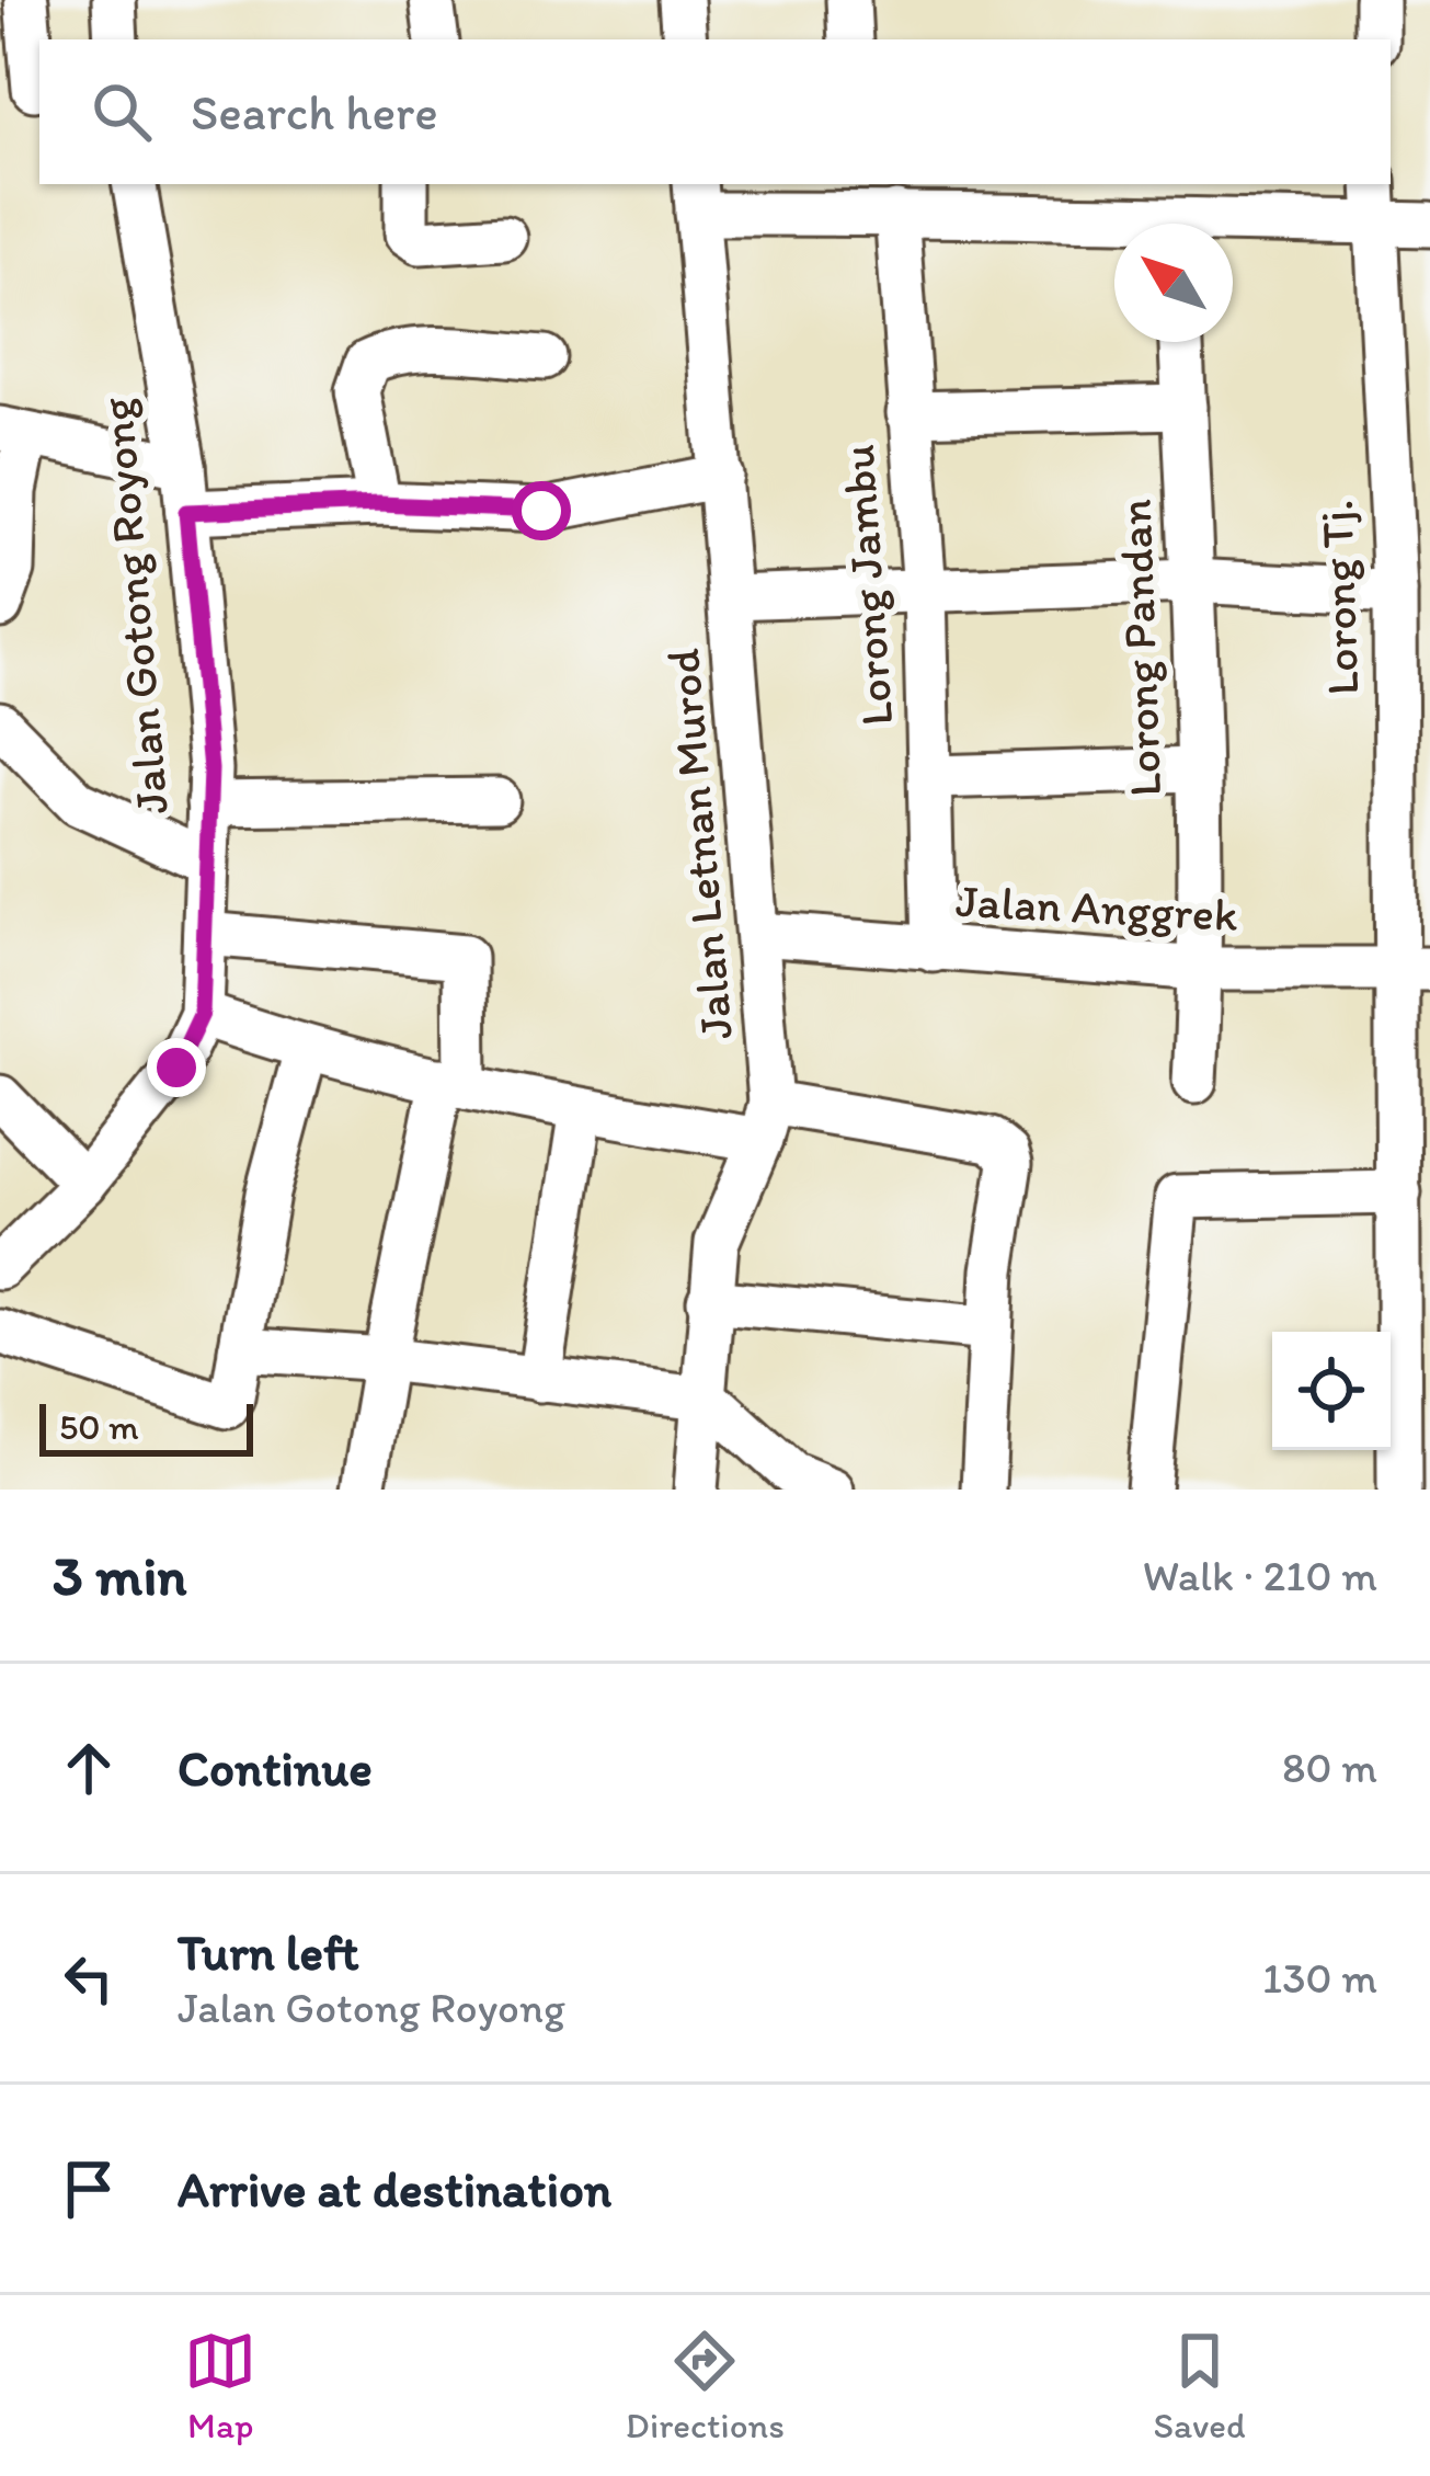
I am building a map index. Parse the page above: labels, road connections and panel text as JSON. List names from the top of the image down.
{
  "streets": {
    "street": [
      "Lorong Jambu",
      "Lorong Tj.",
      "Jalan Gotong Royong",
      "Lorong Pandan",
      "Jalan Letnan Murod",
      "Jalan Anggrek"
    ]
  },
  "crossings": [
    ["Lorong Jambu", "Jalan Anggrek"],
    ["Lorong Tj.", "Jalan Anggrek"],
    ["Lorong Pandan", "Jalan Anggrek"],
    ["Jalan Letnan Murod", "Jalan Anggrek"]
  ],
  "scale_bar": "50 m",
  "north": "top left",
  "page": {
    "search": "Search here",
    "scale": "50 m",
    "heading": ["3 min", "Walk · 210 m"],
    "list": [
      ["Continue", "80 m"],
      ["Turn left", "Jalan Gotong Royong", "130 m"],
      "Arrive at destination"
    ],
    "nav": ["Map", "Directions", "Saved"]
  }
}
